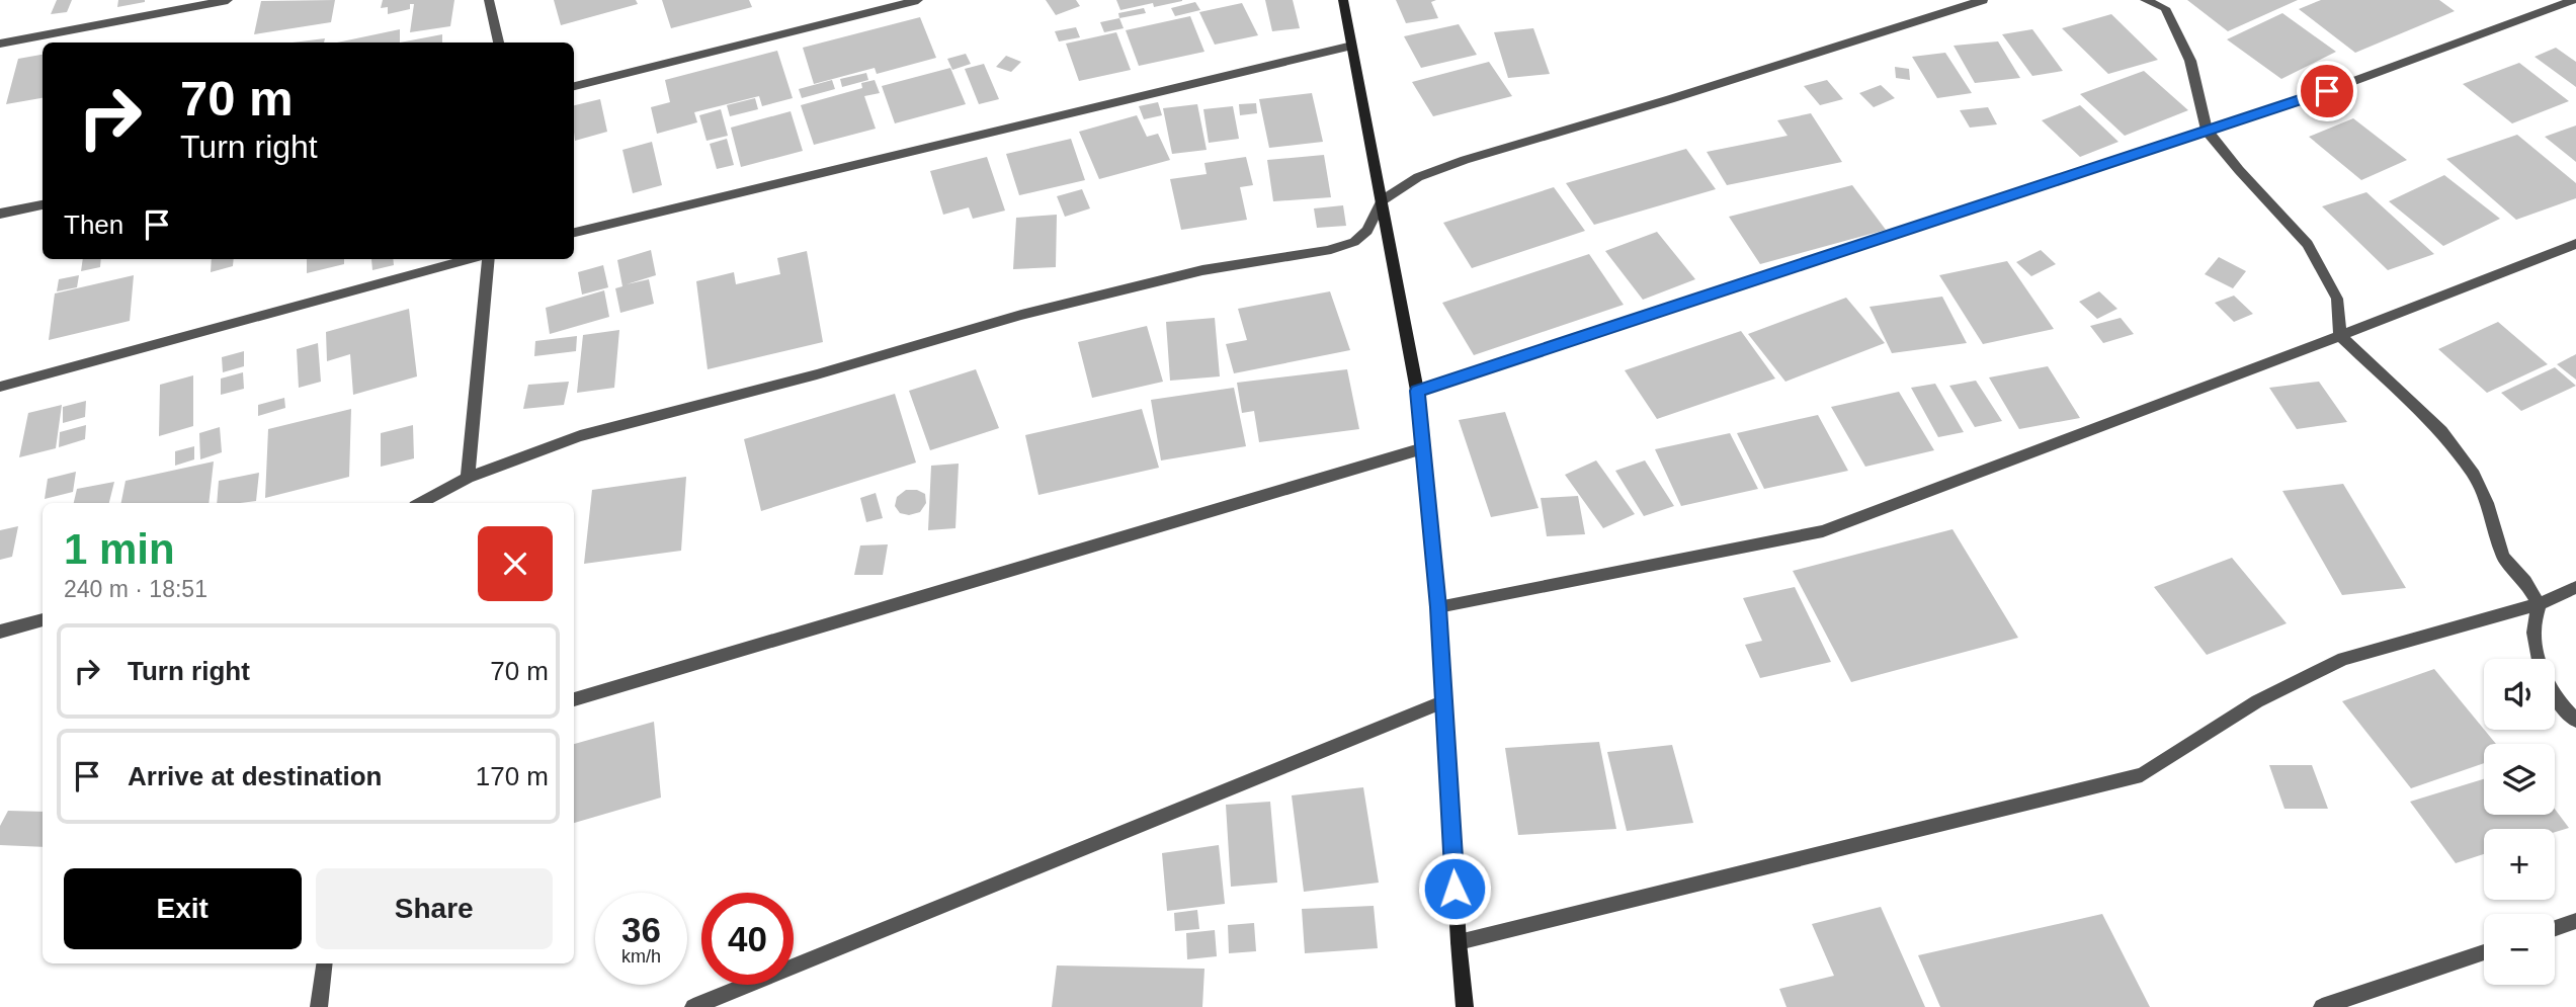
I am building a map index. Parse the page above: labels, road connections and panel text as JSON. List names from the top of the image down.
{
  "page": {
    "turn": ["70 m", "Turn right"],
    "then": "Then",
    "heading": ["1 min", "240 m · 18:51"],
    "list": [
      {
        "name": "Turn right",
        "value": "70 m"
      },
      {
        "name": "Arrive at destination",
        "value": "170 m"
      }
    ],
    "map_buttons": ["+", "−"],
    "buttons": ["Exit", "Share"],
    "speed": "36 km/h",
    "limit": "40"
  }
}
